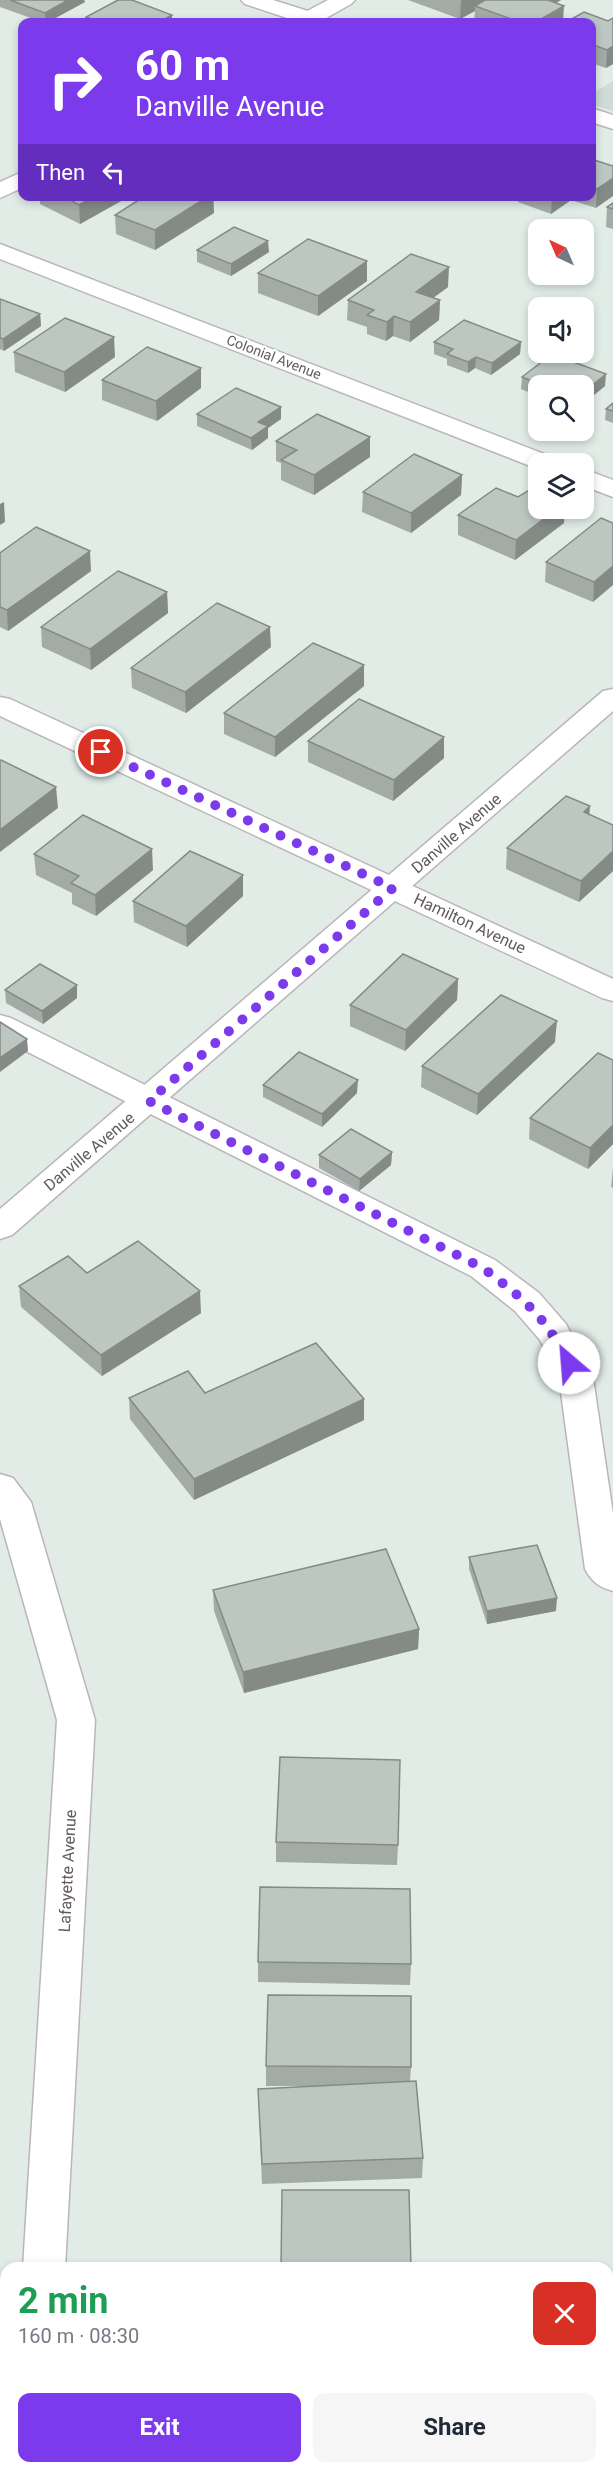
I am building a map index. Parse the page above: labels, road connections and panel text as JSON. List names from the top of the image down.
{
  "streets": {
    "street": [
      "Colonial Avenue",
      "Danville Avenue",
      "Hamilton Avenue",
      "Lafayette Avenue"
    ]
  },
  "crossings": [
    ["Danville Avenue", "Hamilton Avenue"]
  ],
  "north": "top left",
  "page": {
    "turn": ["60 m", "Danville Avenue"],
    "then": "Then",
    "heading": ["2 min", "160 m · 08:30"],
    "buttons": ["Exit", "Share"]
  }
}
